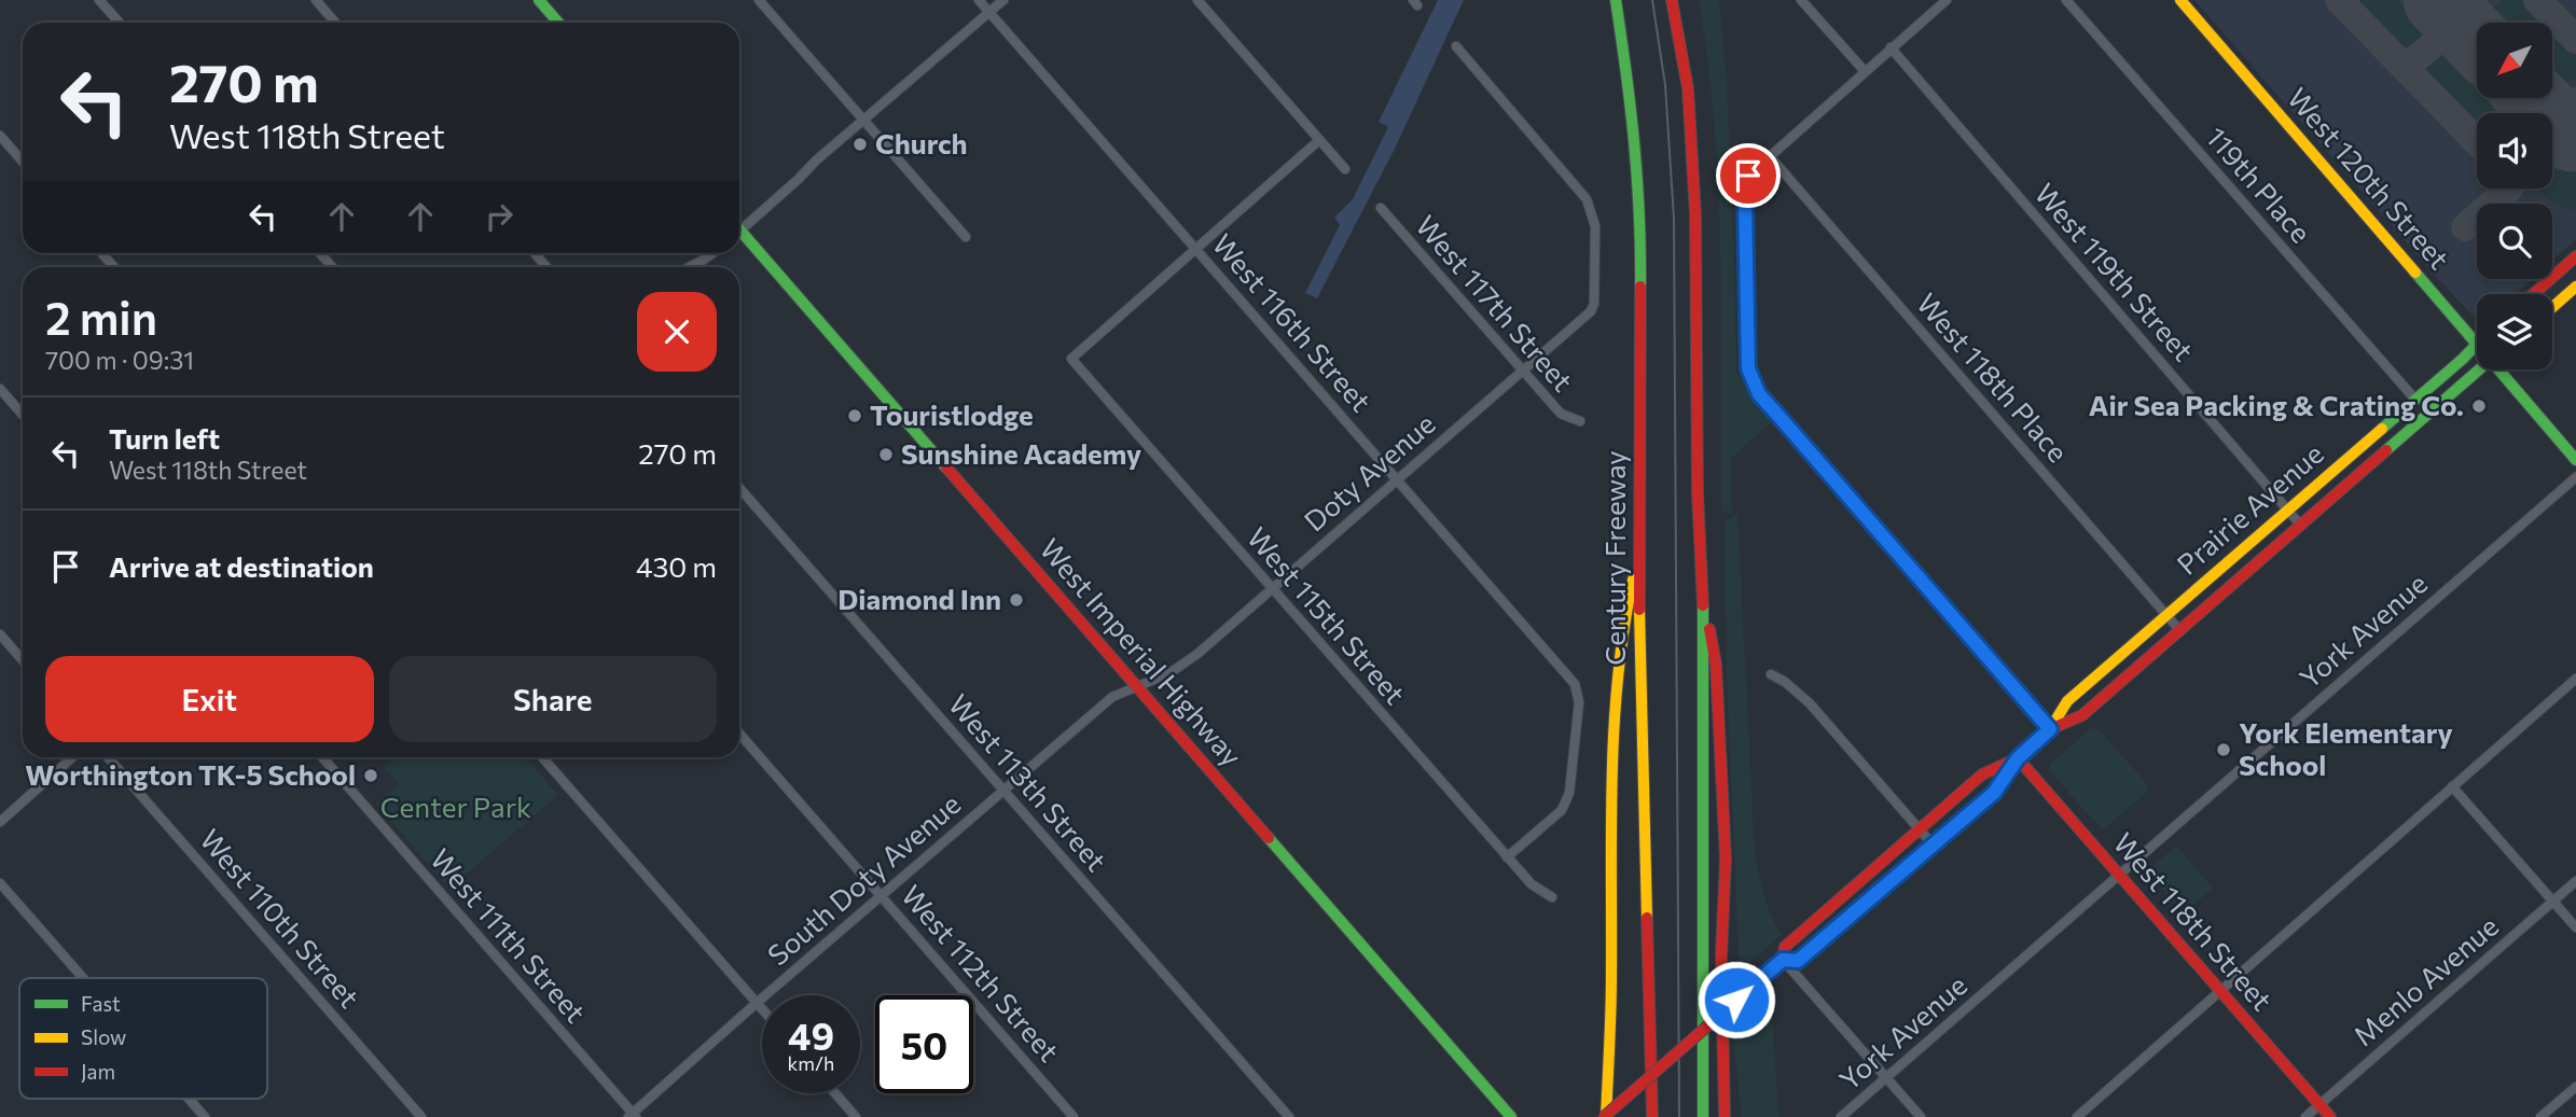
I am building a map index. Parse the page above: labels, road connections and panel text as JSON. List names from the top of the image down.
{
  "streets": {
    "main road": [
      "West 120th Street",
      "Prairie Avenue",
      "Century Freeway",
      "West Imperial Highway",
      "West 118th Street"
    ],
    "street": [
      "119th Place",
      "West 119th Street",
      "West 117th Street",
      "West 116th Street",
      "West 118th Place",
      "Doty Avenue",
      "West 115th Street",
      "York Avenue",
      "West 113th Street",
      "South Doty Avenue",
      "West 110th Street",
      "West 111th Street",
      "West 112th Street",
      "Menlo Avenue"
    ]
  },
  "crossings": [
    ["West 120th Street", "Prairie Avenue"],
    ["119th Place", "Prairie Avenue"],
    ["West 119th Street", "Prairie Avenue"],
    ["West 117th Street", "Doty Avenue"],
    ["West 116th Street", "Doty Avenue"],
    ["West 116th Street", "West 115th Street"],
    ["West 118th Place", "Prairie Avenue"],
    ["Doty Avenue", "West 115th Street"],
    ["Doty Avenue", "West Imperial Highway"],
    ["Doty Avenue", "South Doty Avenue"],
    ["Prairie Avenue", "West 118th Street"],
    ["York Avenue", "West 118th Street"],
    ["West Imperial Highway", "South Doty Avenue"],
    ["West 113th Street", "South Doty Avenue"],
    ["South Doty Avenue", "West 111th Street"],
    ["South Doty Avenue", "West 112th Street"],
    ["West 118th Street", "Menlo Avenue"]
  ],
  "parks": ["Center Park"],
  "places": [
    "Church",
    "Air Sea Packing & Crating Co.",
    "Touristlodge",
    "Sunshine Academy",
    "Diamond Inn",
    "York Elementary School",
    "Worthington TK-5 School"
  ],
  "legend": ["Fast", "Slow", "Jam"],
  "north": "bottom left",
  "page": {
    "turn": ["270 m", "West 118th Street"],
    "heading": ["2 min", "700 m · 09:31"],
    "list": [
      {
        "name": "Turn left",
        "note": "West 118th Street",
        "value": "270 m"
      },
      {
        "name": "Arrive at destination",
        "value": "430 m"
      }
    ],
    "buttons": ["Exit", "Share"],
    "speed": "49 km/h",
    "limit": "50"
  }
}
